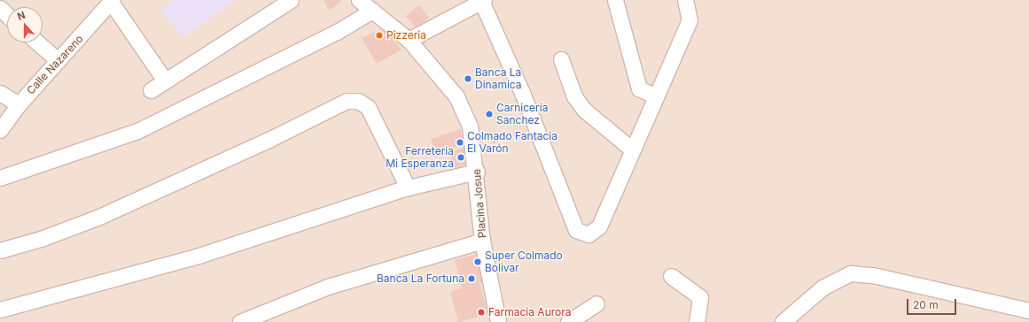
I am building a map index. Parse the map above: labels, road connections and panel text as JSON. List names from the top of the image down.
{
  "streets": {
    "street": ["Calle Nazareno", "Placina Josue"]
  },
  "places": [
    "Pizzeria",
    "Banca La Dinamica",
    "Carnicería Sanchez",
    "Colmado Fantacia El Varón",
    "Ferreteria Mi Esperanza",
    "Super Colmado Bolivar",
    "Banca La Fortuna",
    "Farmacia Aurora"
  ],
  "scale_bar": "20 m",
  "north": "top"
}
